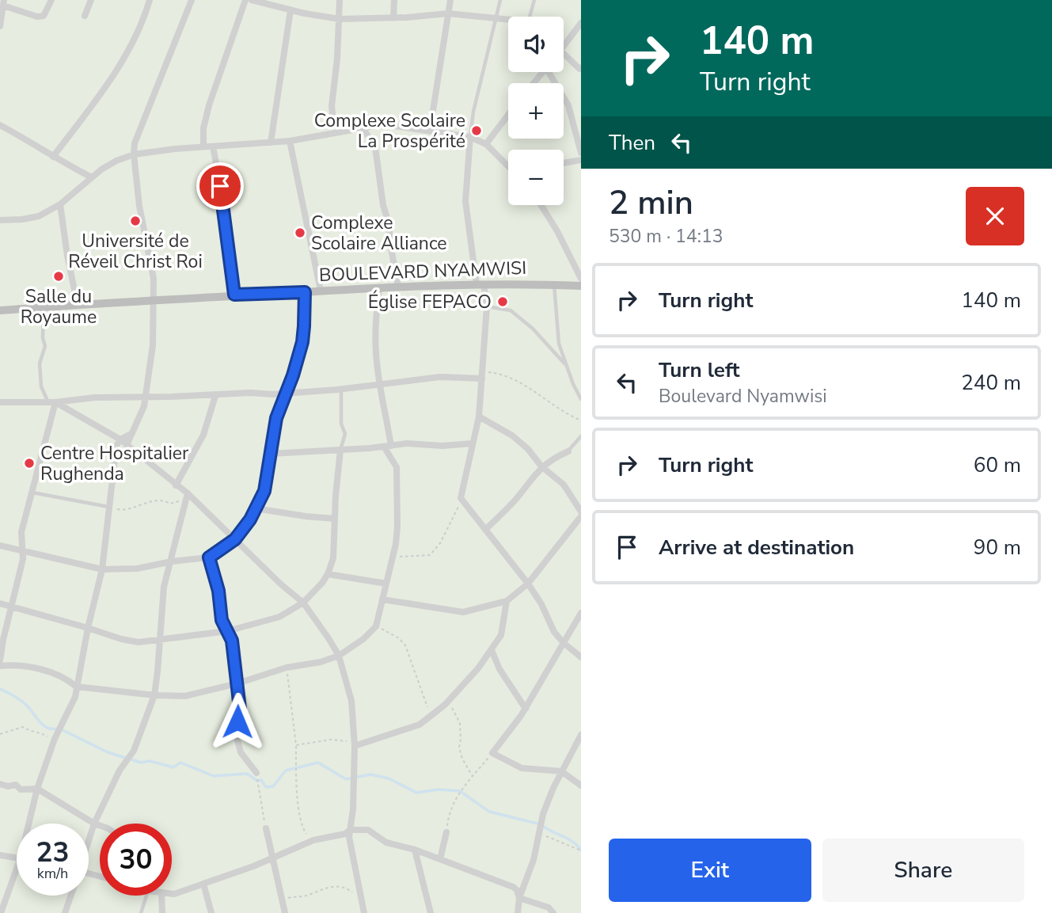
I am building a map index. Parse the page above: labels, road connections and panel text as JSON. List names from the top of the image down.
{
  "streets": {
    "main road": ["BOULEVARD NYAMWISI"]
  },
  "places": [
    "Complexe Scolaire La Prospérité",
    "Université de Réveil Christ Roi",
    "Complexe Scolaire Alliance",
    "Salle du Royaume",
    "Église FEPACO",
    "Centre Hospitalier Rughenda"
  ],
  "page": {
    "turn": ["140 m", "Turn right"],
    "map_buttons": ["+", "−"],
    "then": "Then",
    "heading": ["2 min", "530 m · 14:13"],
    "list": [
      {
        "name": "Turn right",
        "value": "140 m"
      },
      {
        "name": "Turn left",
        "note": "Boulevard Nyamwisi",
        "value": "240 m"
      },
      {
        "name": "Turn right",
        "value": "60 m"
      },
      {
        "name": "Arrive at destination",
        "value": "90 m"
      }
    ],
    "speed": "23 km/h",
    "limit": "30",
    "buttons": ["Exit", "Share"]
  }
}
